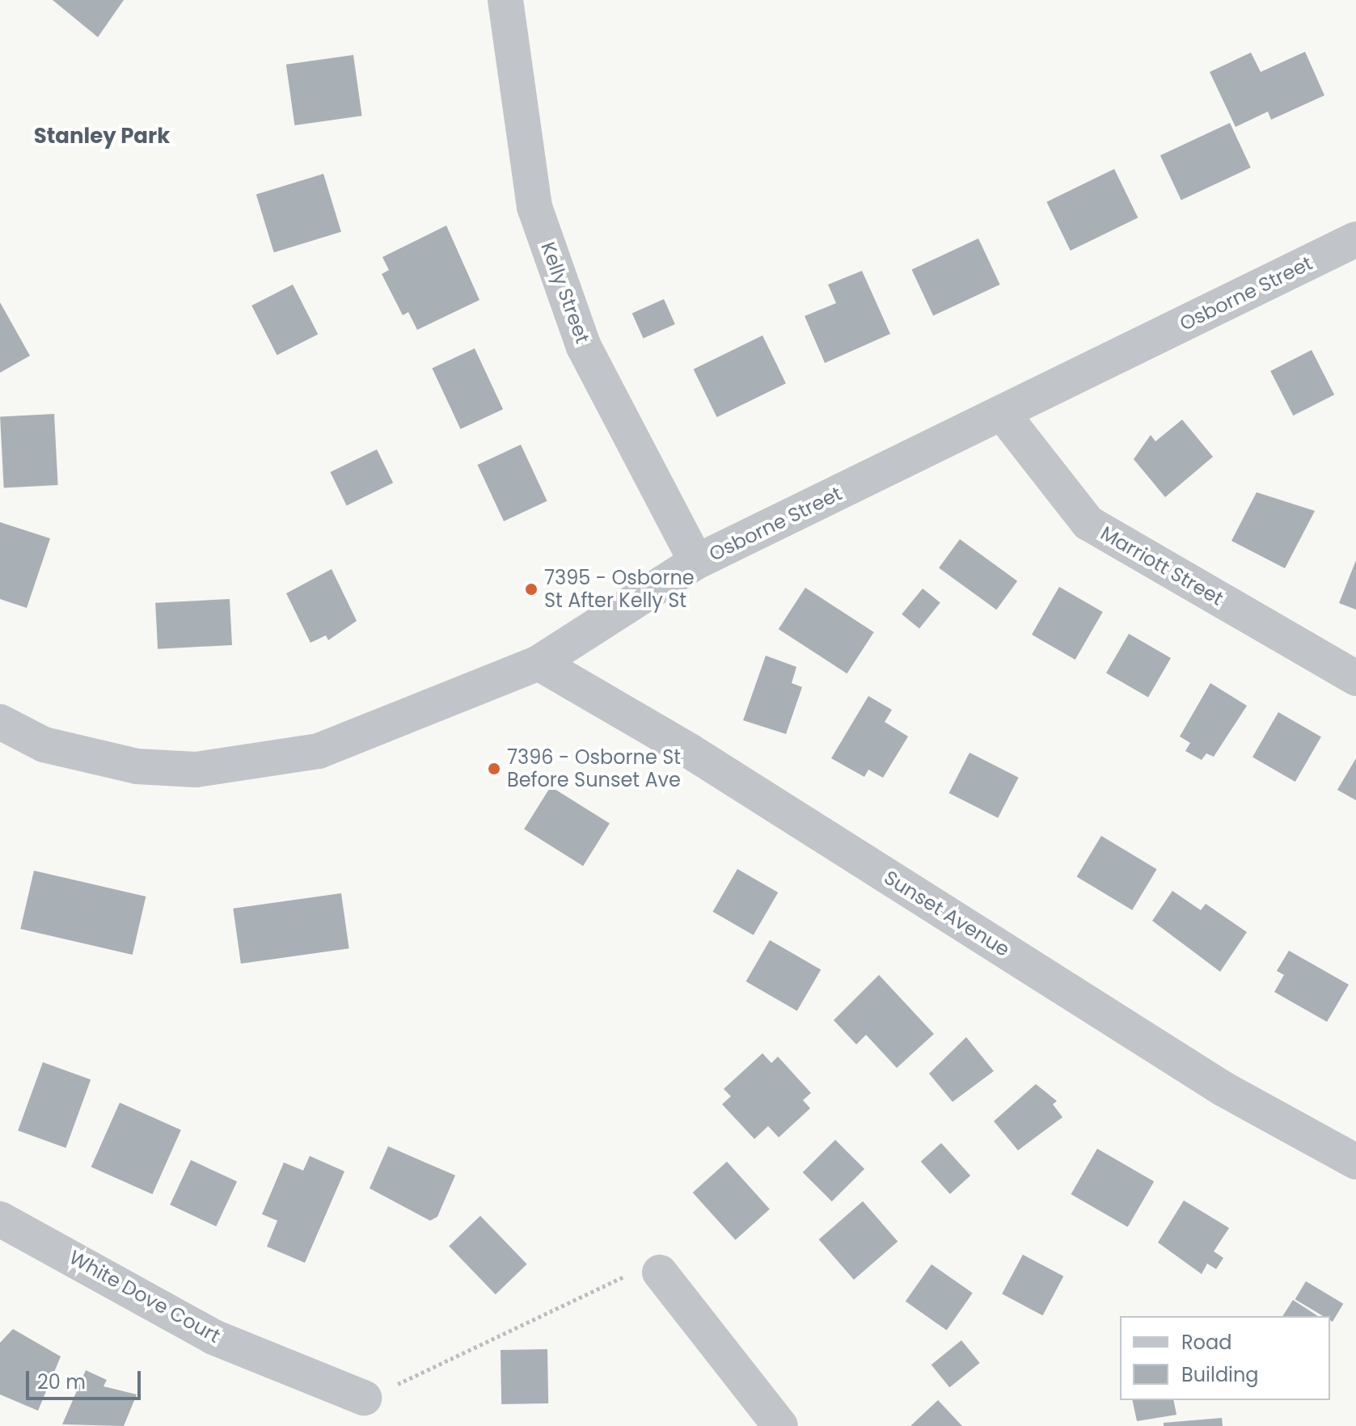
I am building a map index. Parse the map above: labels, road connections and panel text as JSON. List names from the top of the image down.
{
  "streets": {
    "street": [
      "Kelly Street",
      "Osborne Street",
      "Marriott Street",
      "Sunset Avenue",
      "White Dove Court"
    ]
  },
  "crossings": [
    ["Kelly Street", "Osborne Street"],
    ["Osborne Street", "Marriott Street"],
    ["Osborne Street", "Sunset Avenue"]
  ],
  "districts": ["Stanley Park"],
  "places": ["7395 - Osborne St After Kelly St", "7396 - Osborne St Before Sunset Ave"],
  "legend": ["Road", "Building"],
  "scale_bar": "20 m"
}
